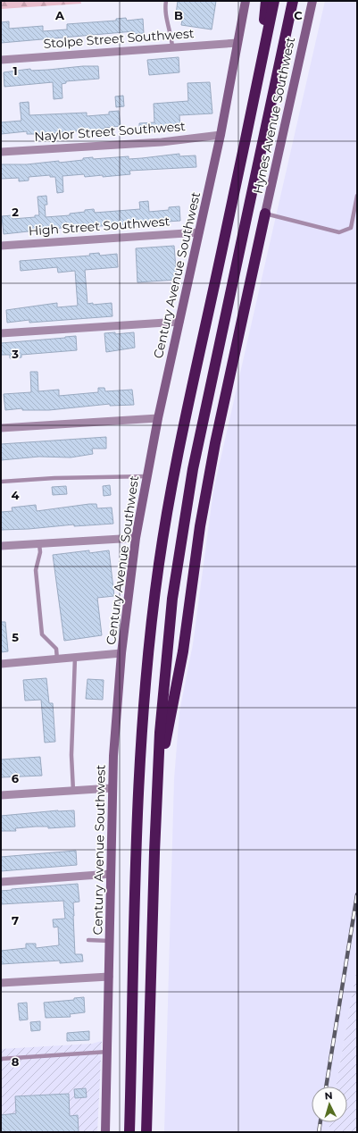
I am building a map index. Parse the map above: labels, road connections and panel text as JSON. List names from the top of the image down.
{
  "streets": {
    "street": [
      "Stolpe Street Southwest",
      "Hynes Avenue Southwest",
      "Naylor Street Southwest",
      "High Street Southwest",
      "Century Avenue Southwest"
    ]
  },
  "crossings": [
    ["Stolpe Street Southwest", "Century Avenue Southwest"],
    ["Naylor Street Southwest", "Century Avenue Southwest"],
    ["High Street Southwest", "Century Avenue Southwest"]
  ],
  "north": "top",
  "grid": {
    "columns": ["A", "B", "C"],
    "rows": [
      "1",
      "2",
      "3",
      "4",
      "5",
      "6",
      "7",
      "8"
    ]
  }
}
